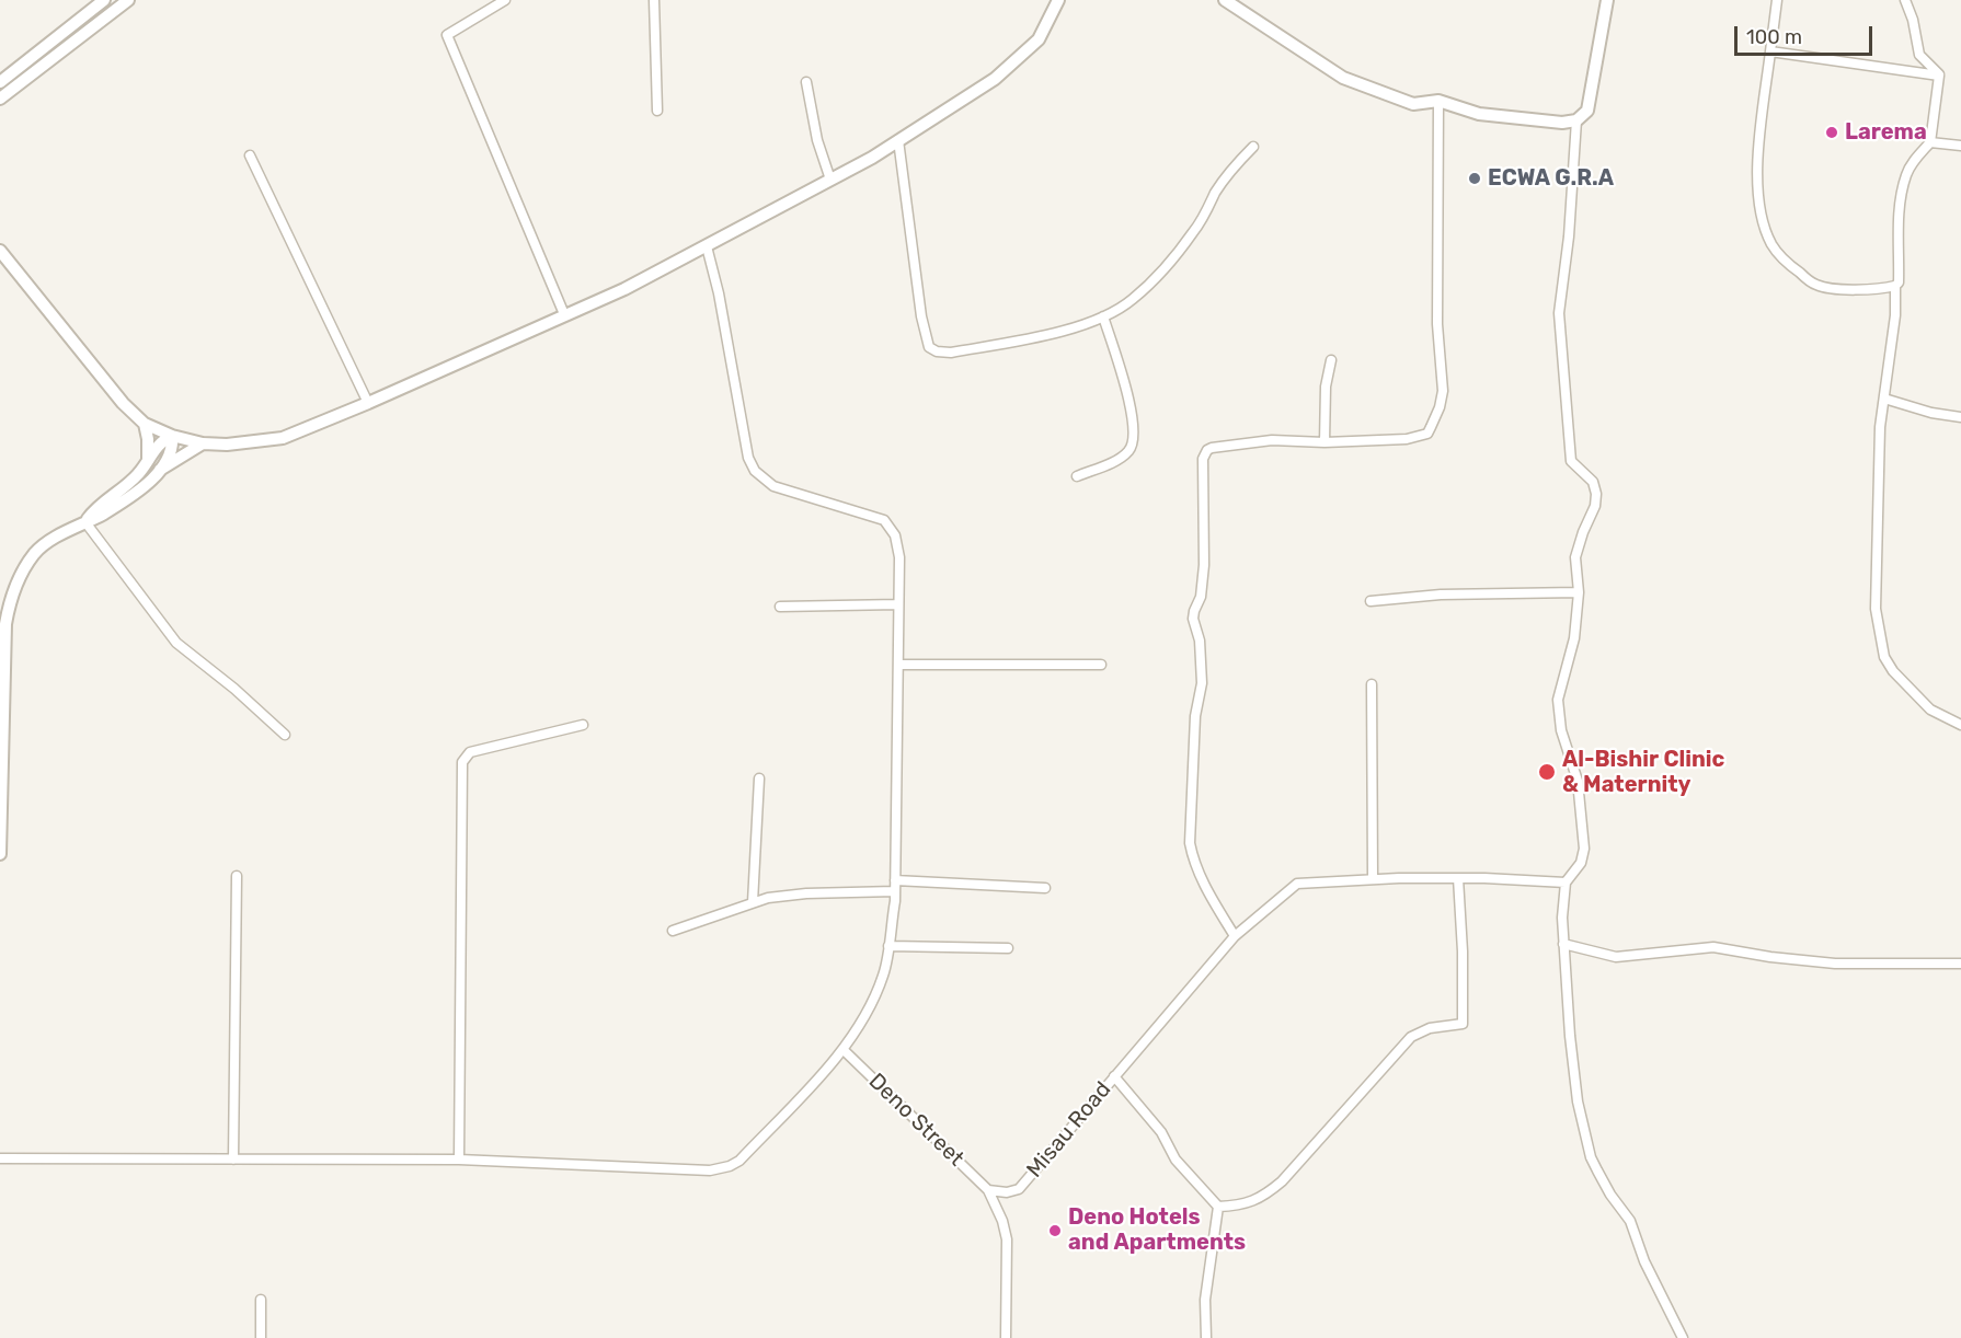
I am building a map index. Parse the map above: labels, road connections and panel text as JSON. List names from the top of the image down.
{
  "streets": {
    "street": ["Deno Street", "Misau Road"]
  },
  "crossings": [
    ["Deno Street", "Misau Road"]
  ],
  "places": [
    "Larema",
    "ECWA G.R.A",
    "Al-Bishir Clinic & Maternity",
    "Deno Hotels and Apartments"
  ],
  "scale_bar": "100 m"
}
